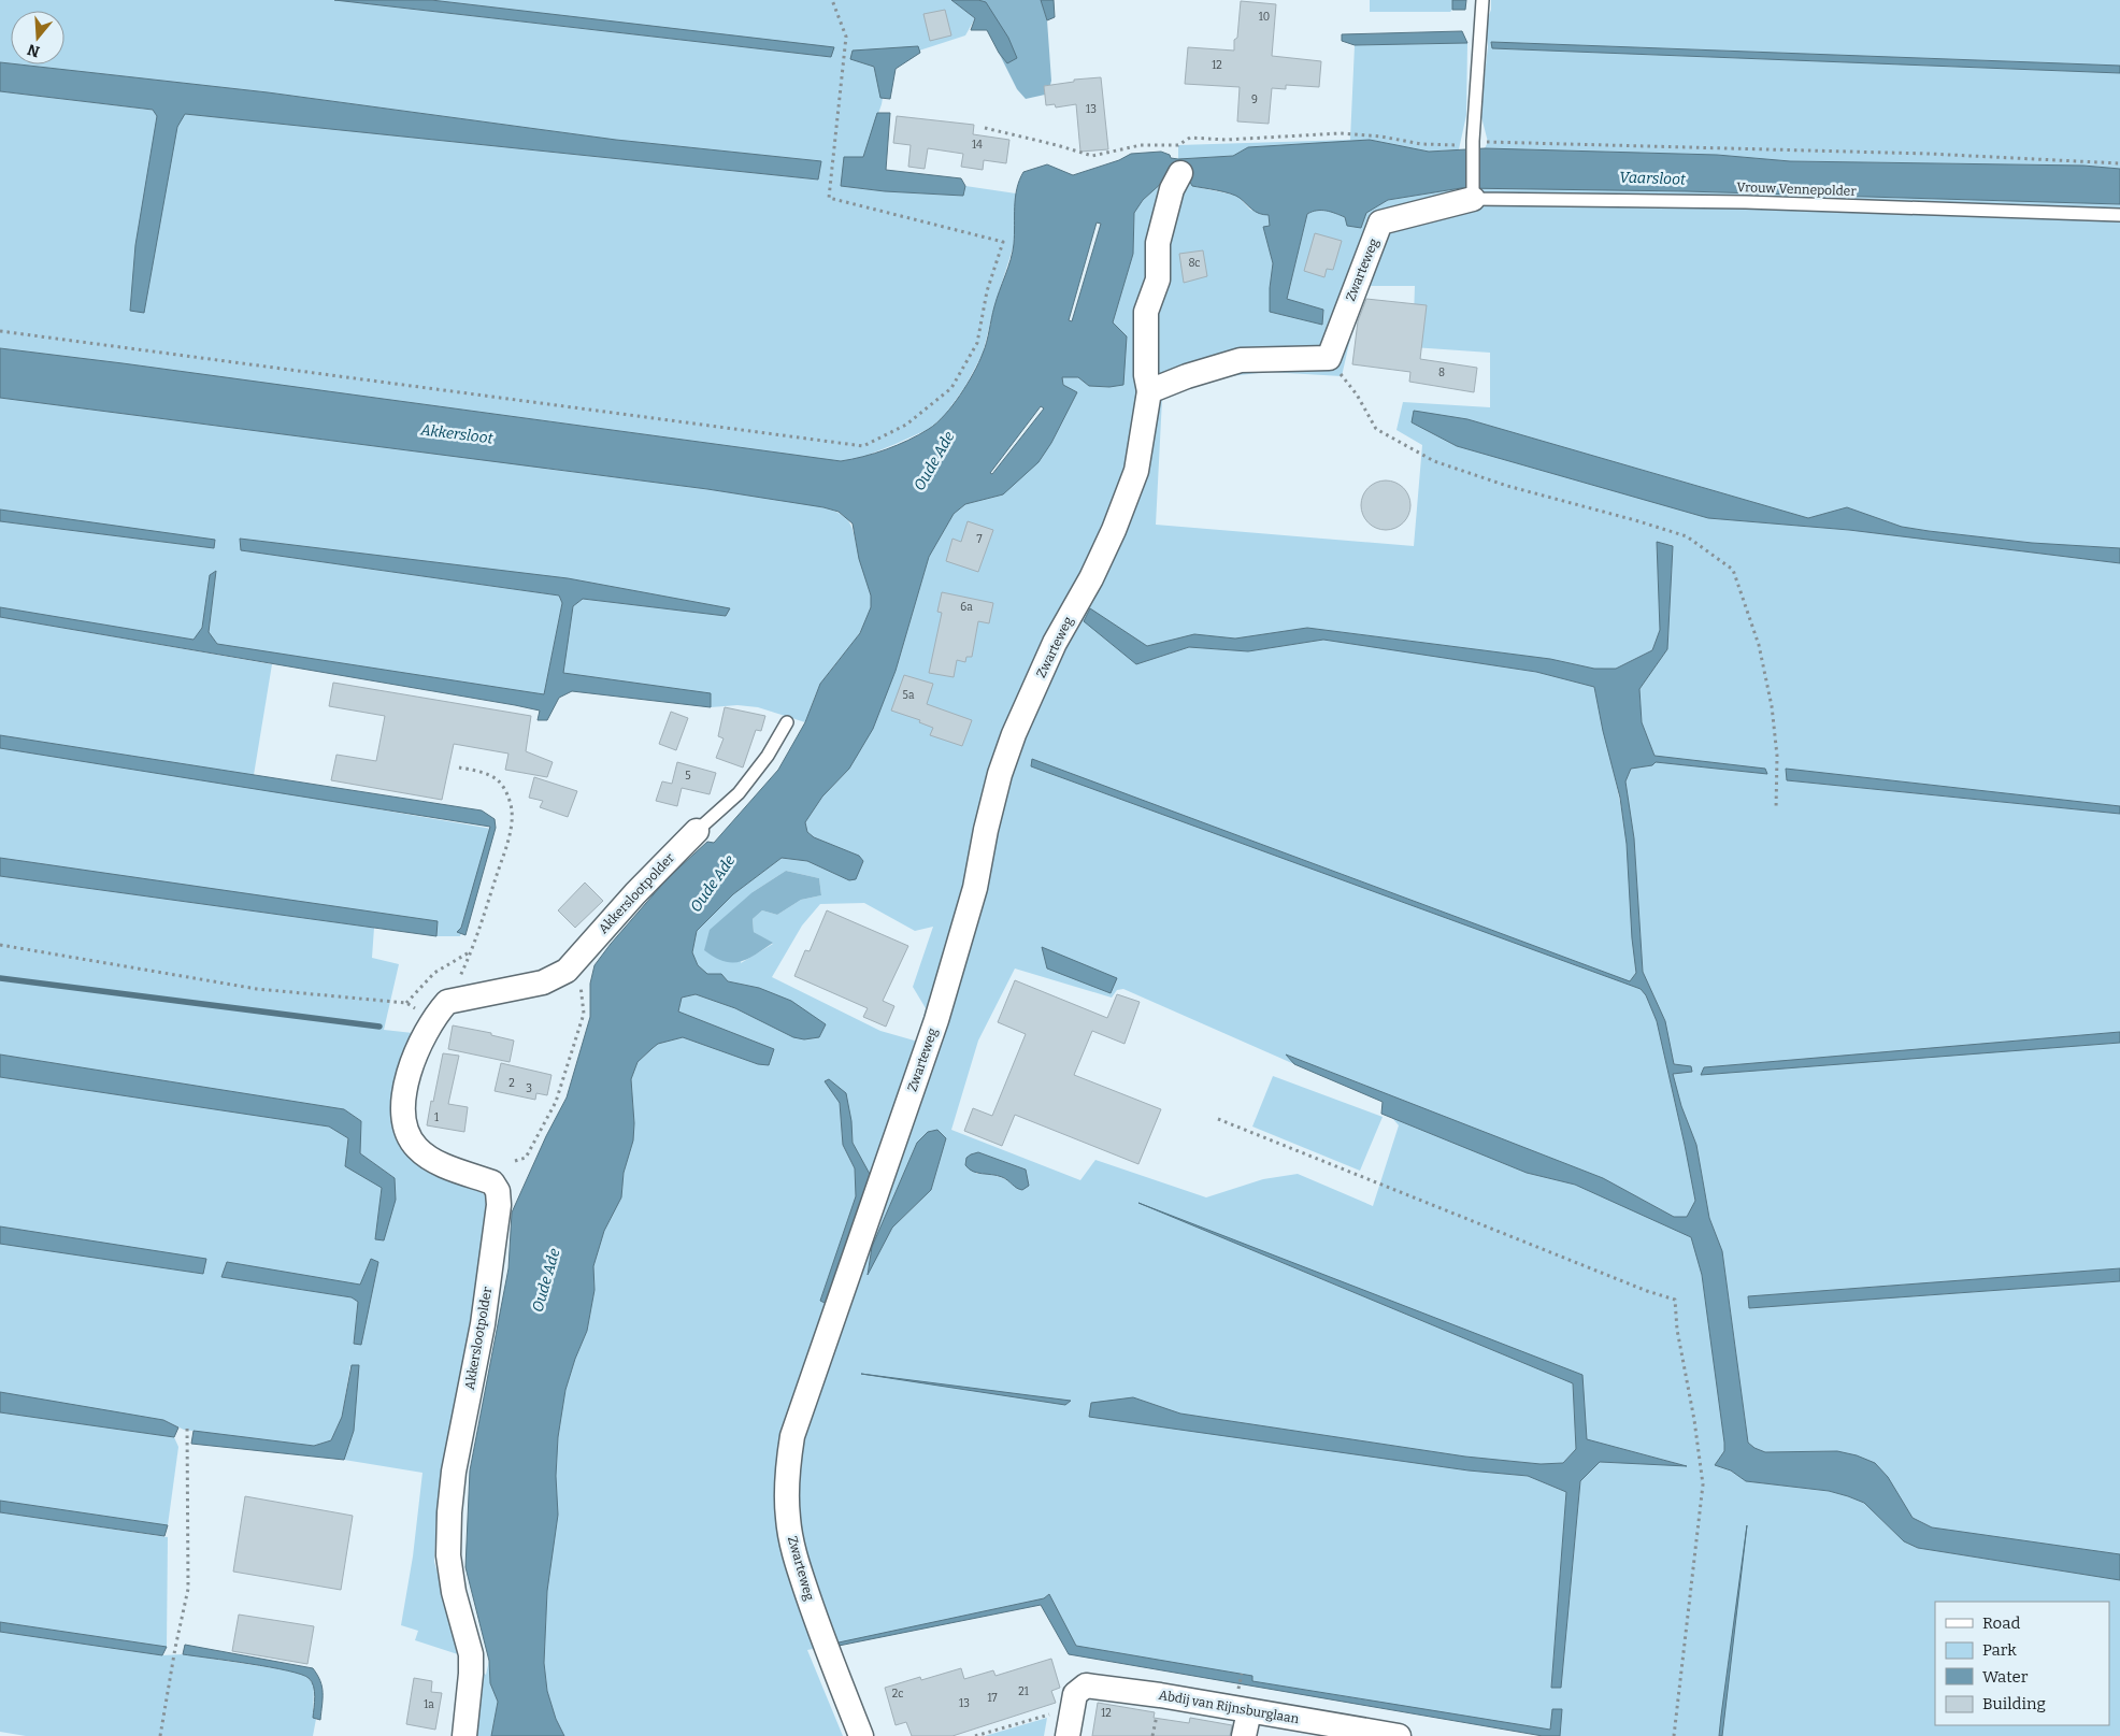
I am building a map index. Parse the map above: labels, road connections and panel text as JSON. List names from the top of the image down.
{
  "streets": {
    "street": ["Zwarteweg", "Akkerslootpolder", "Abdij van Rijnsburglaan"],
    "lane": ["Vrouw Vennepolder"]
  },
  "crossings": [
    ["Vrouw Vennepolder", "Zwarteweg"]
  ],
  "water": ["Vaarsloot", "Akkersloot", "Oude Ade"],
  "house_numbers": [
    "10",
    "12",
    "9",
    "13",
    "14",
    "8c",
    "8",
    "7",
    "6a",
    "5a",
    "5",
    "2",
    "3",
    "1",
    "21",
    "2c",
    "17",
    "13",
    "1a",
    "12"
  ],
  "legend": [
    "Road",
    "Park",
    "Water",
    "Building"
  ],
  "north": "bottom"
}
